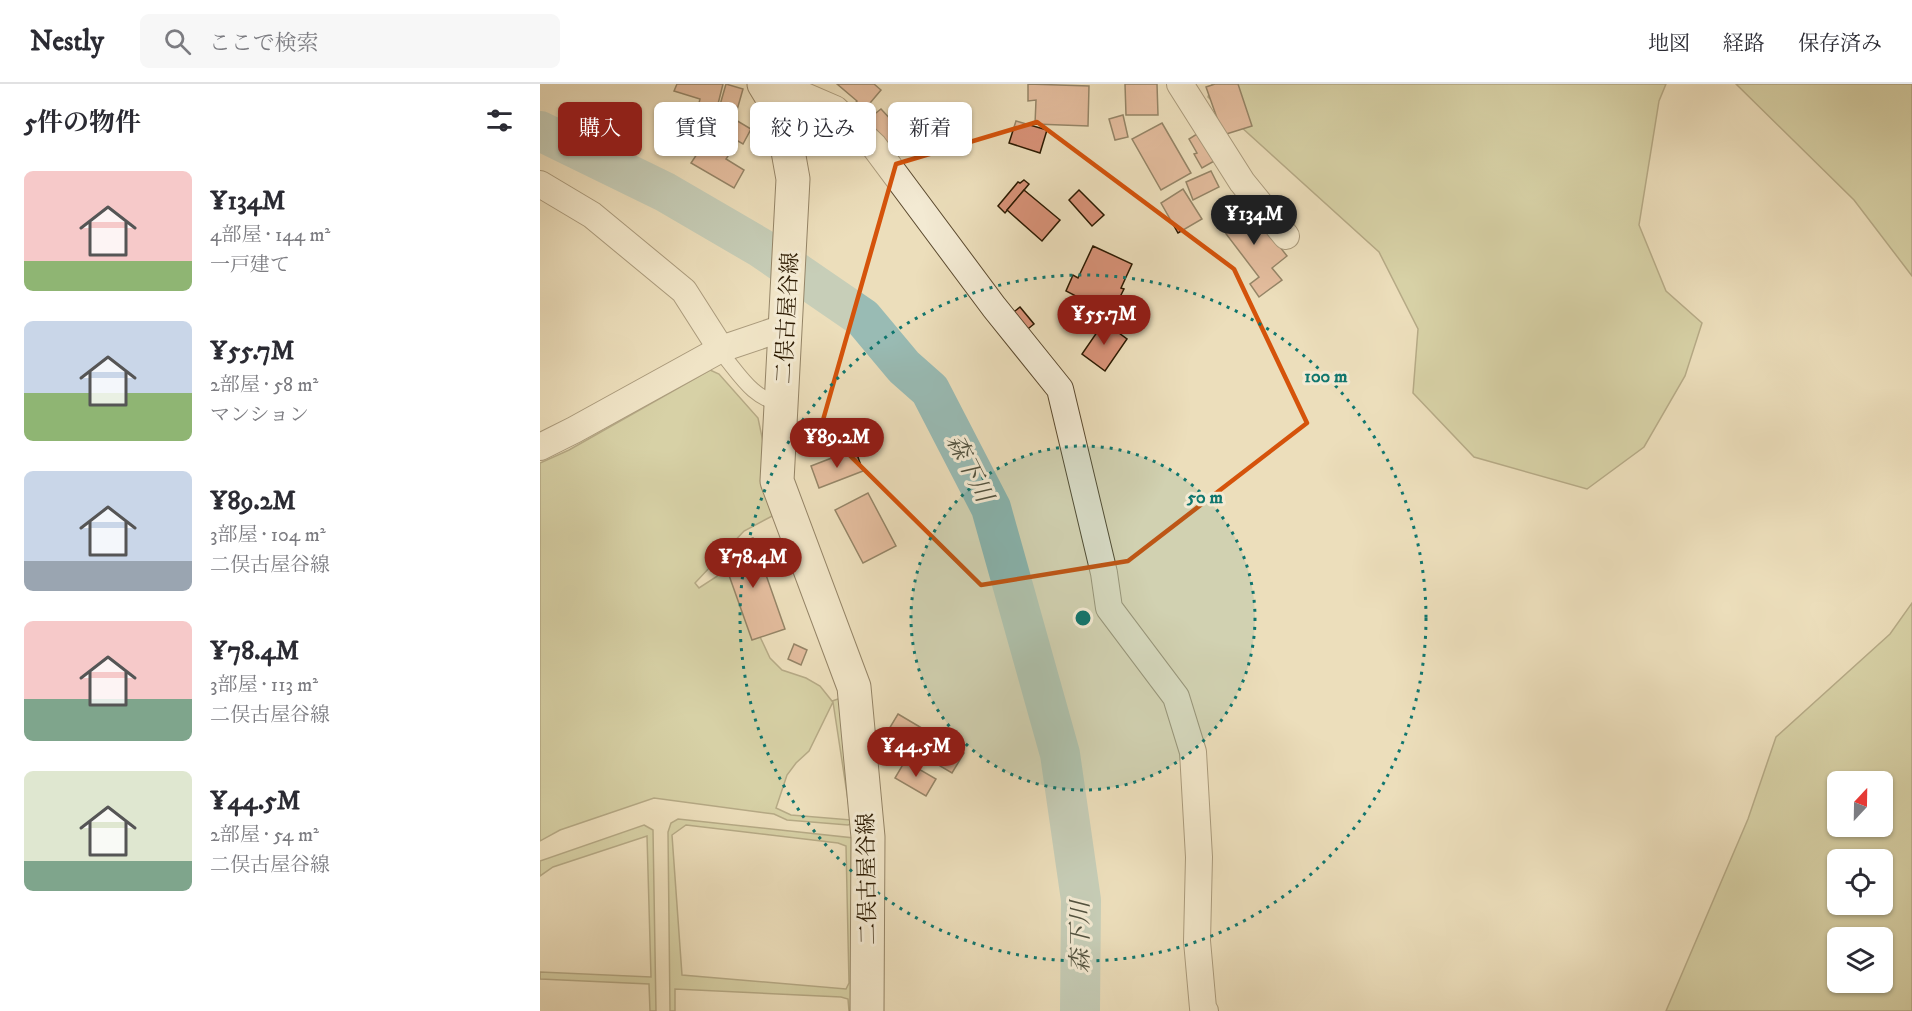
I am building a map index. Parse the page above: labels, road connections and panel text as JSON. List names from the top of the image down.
{
  "streets": {
    "main road": ["二俣古屋谷線"]
  },
  "water": ["森下川"],
  "north": "top",
  "page": {
    "header": "Nestly",
    "search": "ここで検索",
    "nav": ["地図", "経路", "保存済み"],
    "heading": "5件の物件",
    "chip": [
      "購入",
      "賃貸",
      "絞り込み",
      "新着"
    ],
    "list": [
      {
        "name": "¥134M",
        "note": "4部屋 · 144 m² · 一戸建て"
      },
      {
        "name": "¥55.7M",
        "note": "2部屋 · 58 m² · マンション"
      },
      {
        "name": "¥89.2M",
        "note": "3部屋 · 104 m² · 二俣古屋谷線"
      },
      {
        "name": "¥78.4M",
        "note": "3部屋 · 113 m² · 二俣古屋谷線"
      },
      {
        "name": "¥44.5M",
        "note": "2部屋 · 54 m² · 二俣古屋谷線"
      }
    ],
    "price": [
      "¥134M",
      "¥55.7M",
      "¥89.2M",
      "¥78.4M",
      "¥44.5M"
    ]
  },
  "rings": ["100 m", "50 m"]
}
